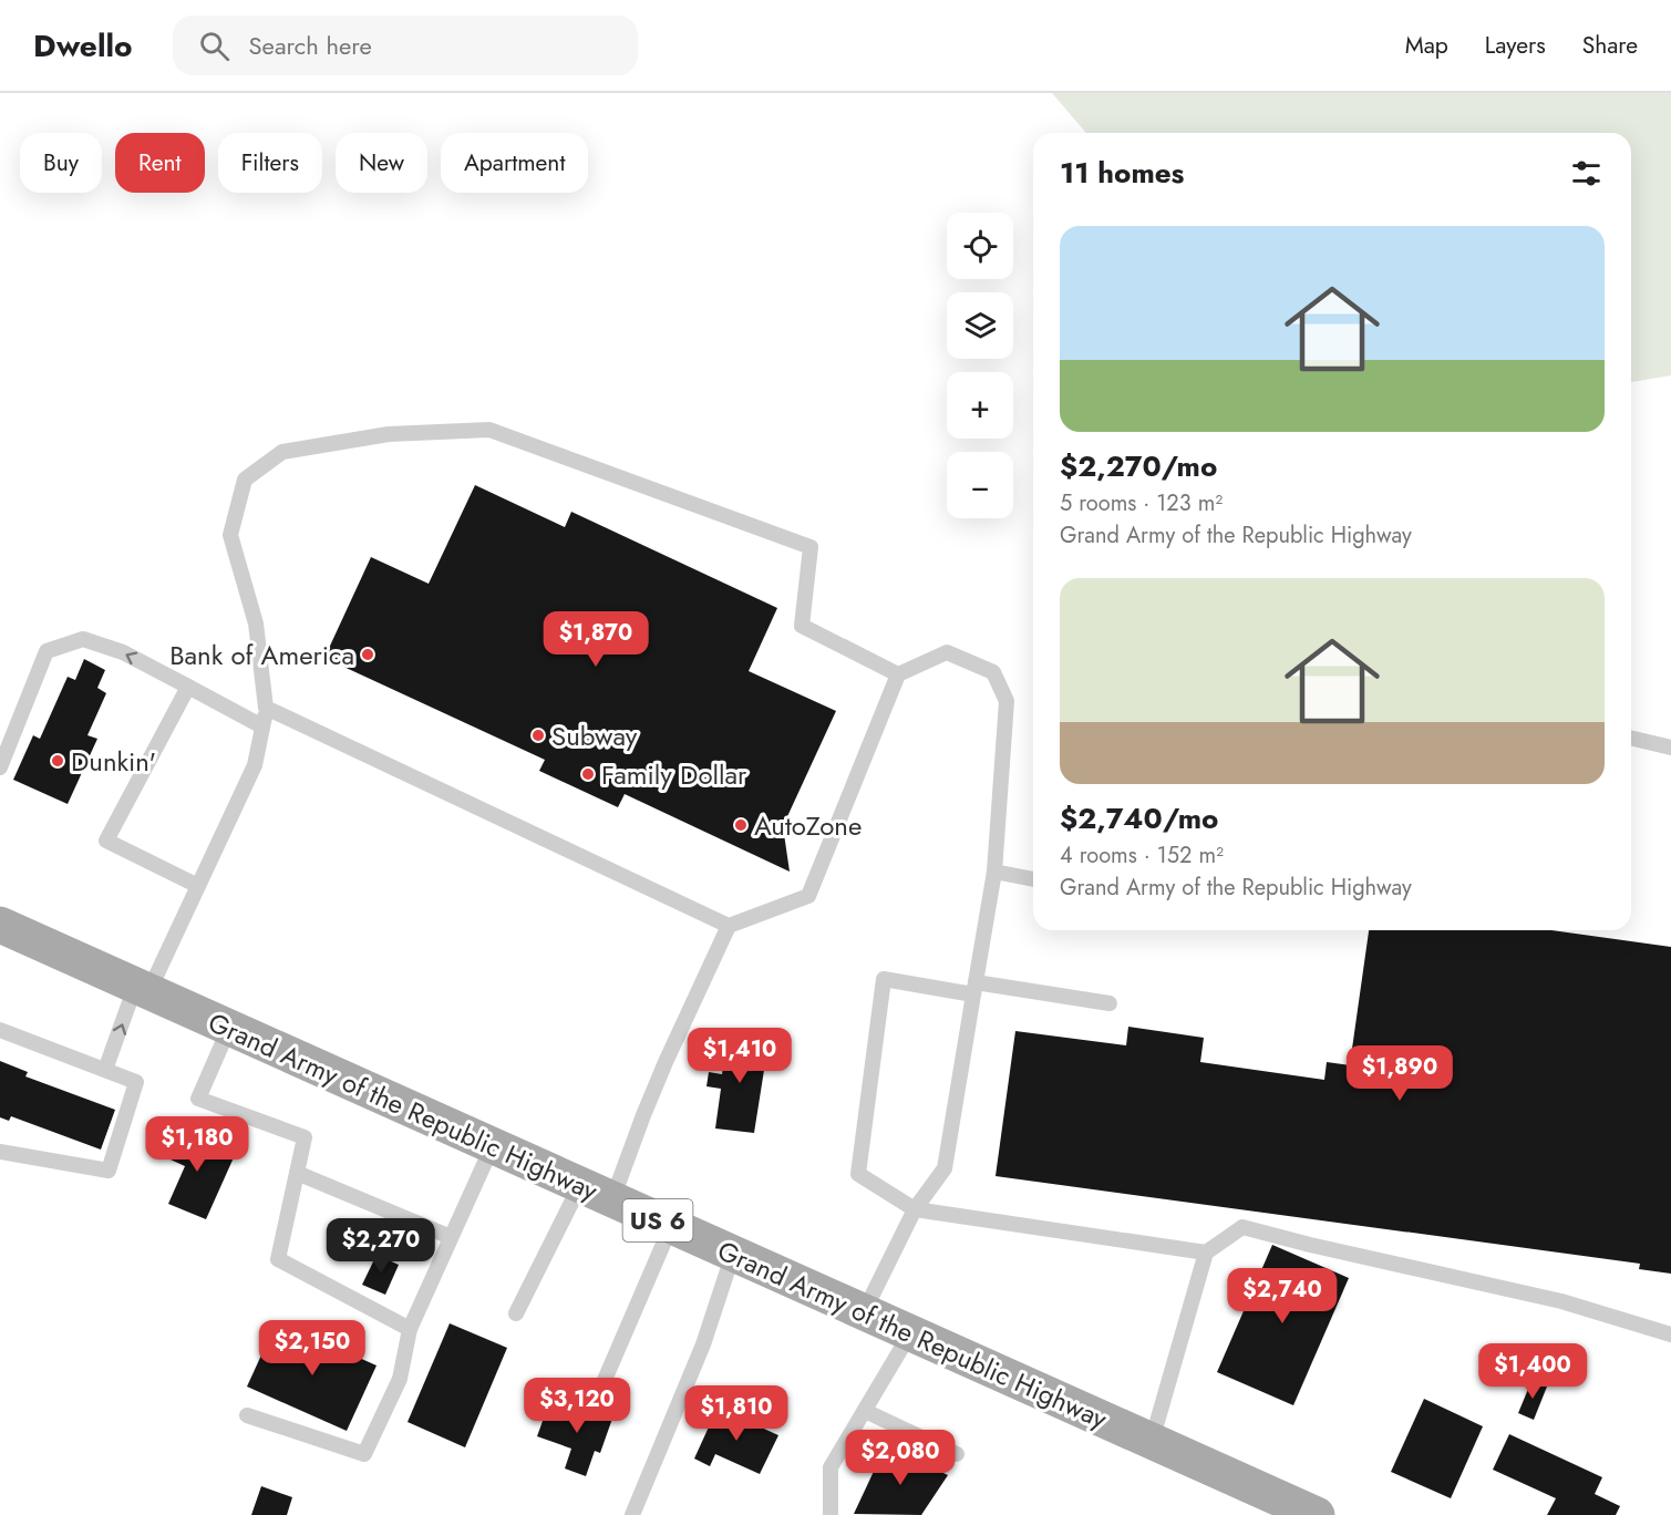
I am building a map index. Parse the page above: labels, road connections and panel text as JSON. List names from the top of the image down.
{
  "streets": {
    "main road": ["Grand Army of the Republic Highway", "US 6"]
  },
  "places": [
    "Bank of America",
    "Subway",
    "Dunkin'",
    "Family Dollar",
    "AutoZone"
  ],
  "page": {
    "header": "Dwello",
    "search": "Search here",
    "nav": ["Map", "Layers", "Share"],
    "chip": [
      "Buy",
      "Rent",
      "Filters",
      "New",
      "Apartment"
    ],
    "heading": "11 homes",
    "map_buttons": ["+", "−"],
    "list": [
      {
        "name": "$2,270/mo",
        "note": "5 rooms · 123 m² · Grand Army of the Republic Highway"
      },
      {
        "name": "$2,740/mo",
        "note": "4 rooms · 152 m² · Grand Army of the Republic Highway"
      }
    ],
    "price": [
      "$1,870",
      "$1,410",
      "$1,890",
      "$1,180",
      "$2,270",
      "$2,740",
      "$2,150",
      "$1,400",
      "$3,120",
      "$1,810",
      "$2,080"
    ]
  }
}
